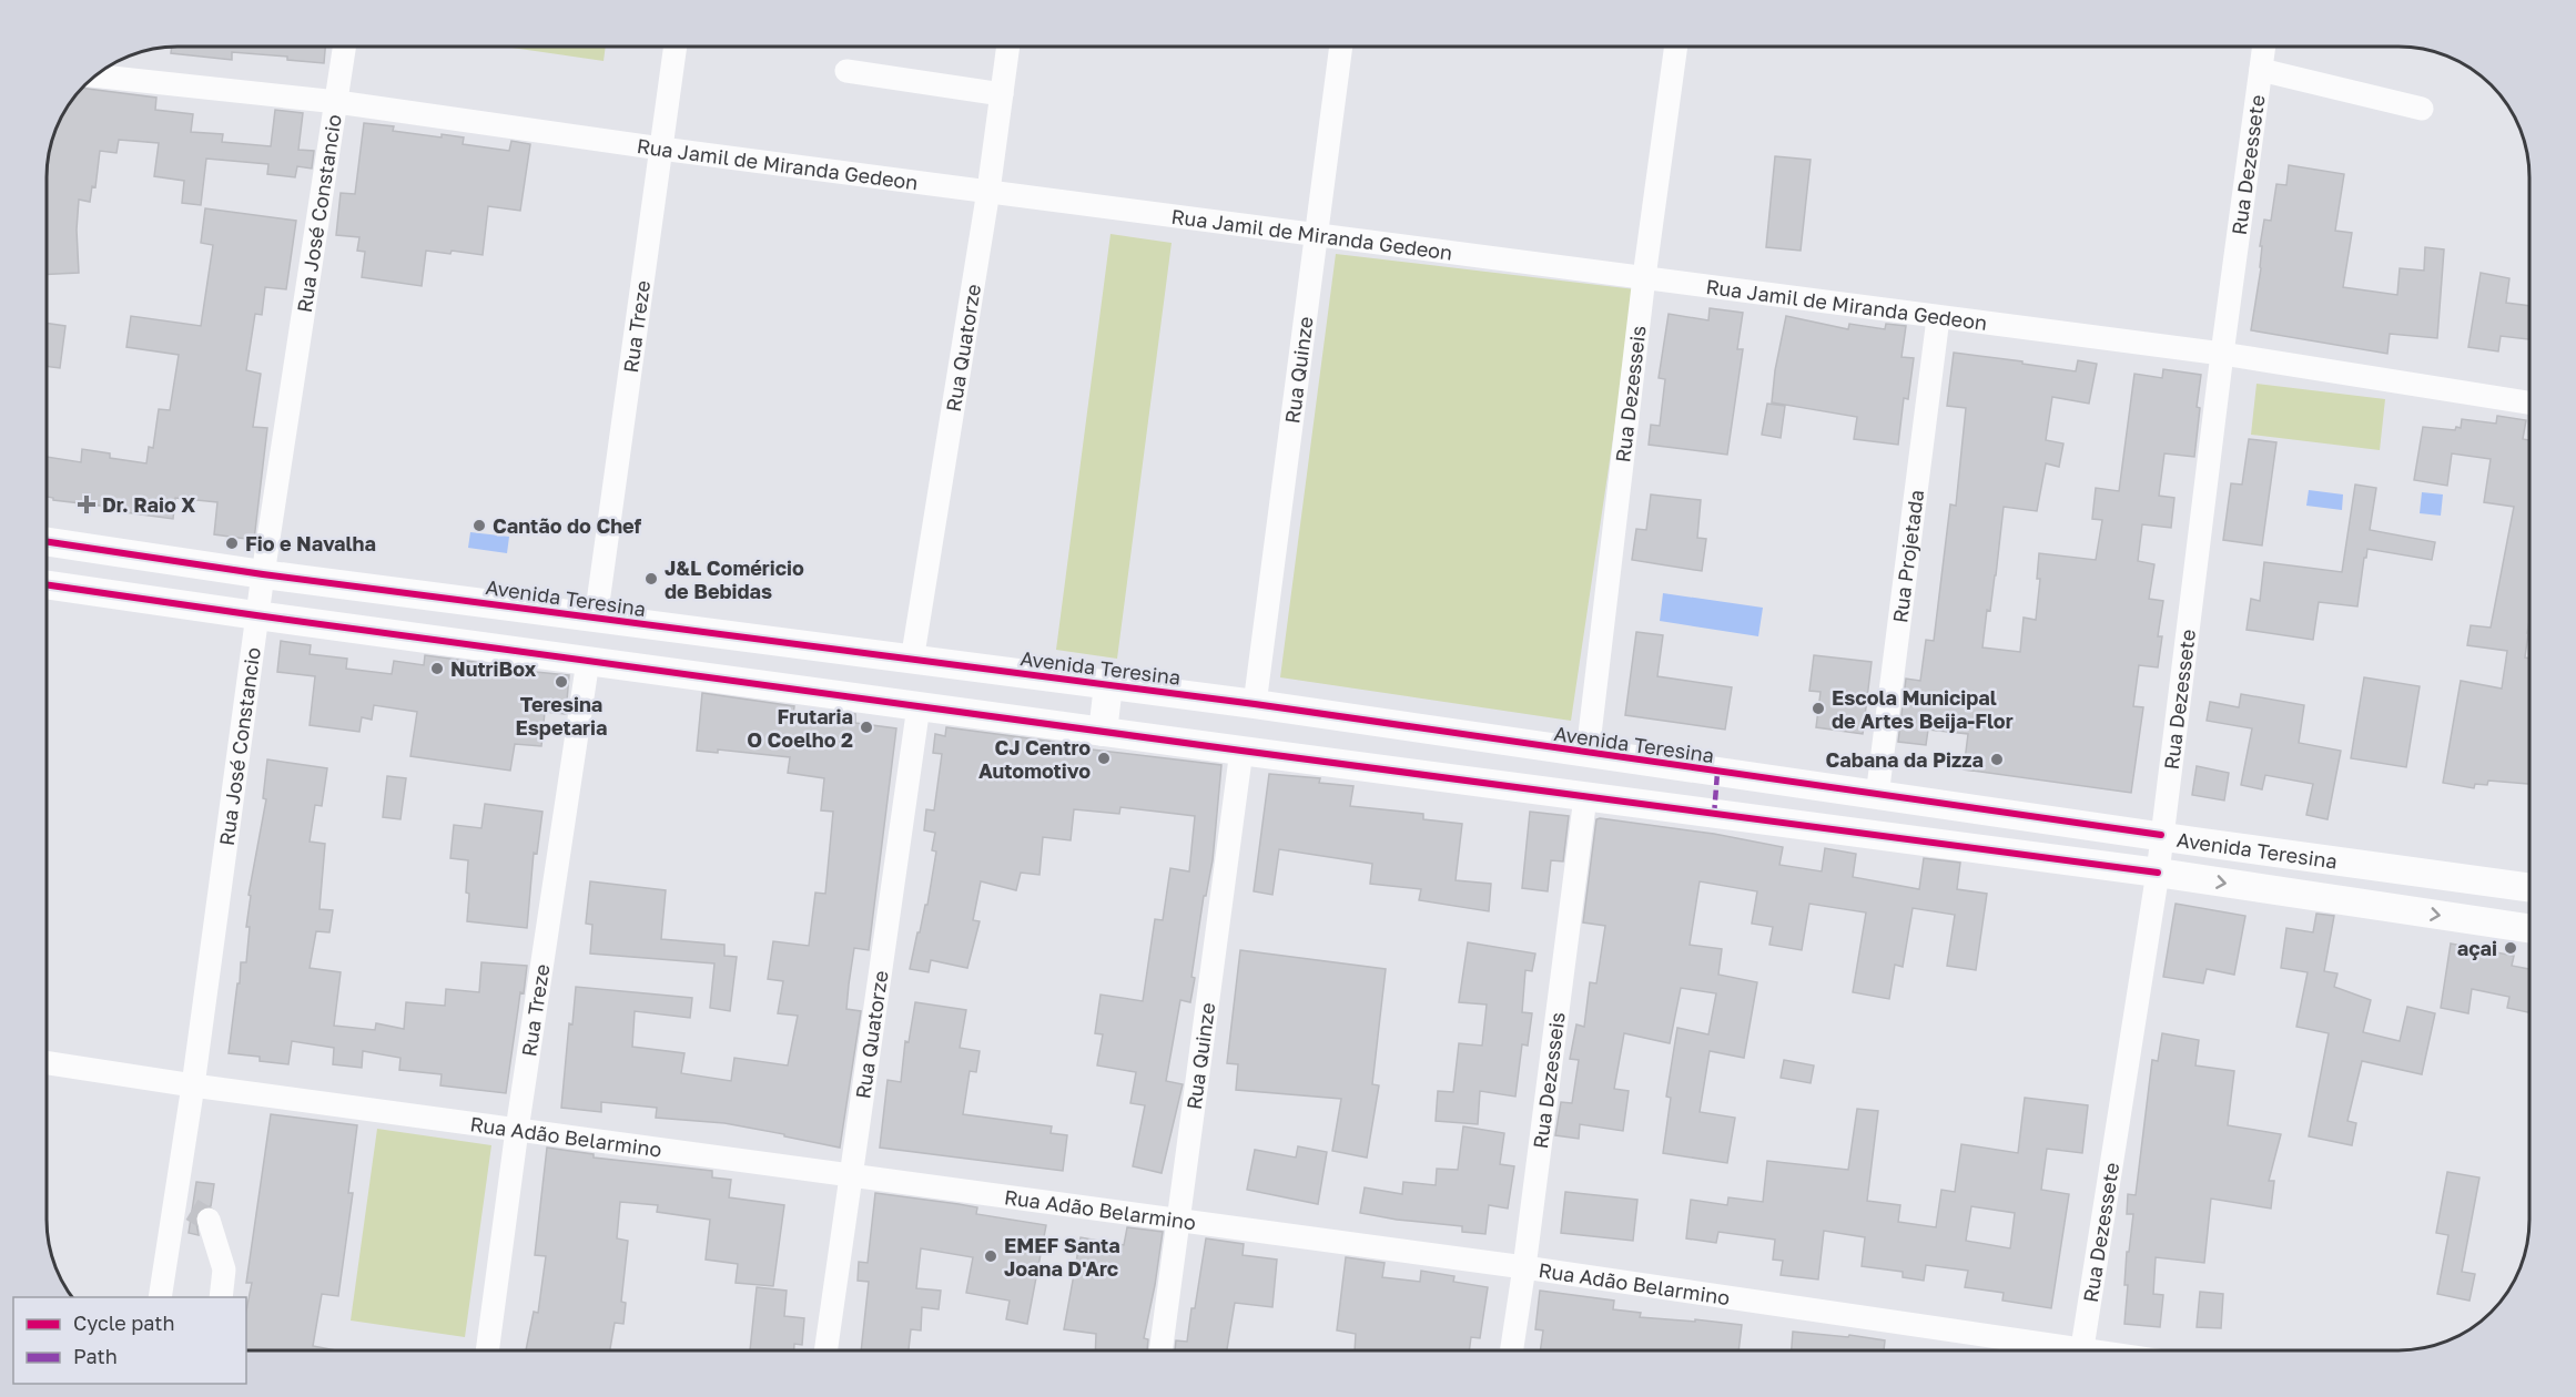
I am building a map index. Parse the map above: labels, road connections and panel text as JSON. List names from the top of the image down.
{
  "streets": {
    "main road": ["Avenida Teresina"],
    "street": [
      "Rua Jamil de Miranda Gedeon",
      "Rua Dezessete",
      "Rua José Constancio",
      "Rua Treze",
      "Rua Quatorze",
      "Rua Quinze",
      "Rua Dezesseis",
      "Rua Projetada",
      "Rua Adão Belarmino"
    ]
  },
  "crossings": [
    ["Rua Jamil de Miranda Gedeon", "Rua Dezessete"],
    ["Rua Jamil de Miranda Gedeon", "Rua José Constancio"],
    ["Rua Jamil de Miranda Gedeon", "Rua Treze"],
    ["Rua Jamil de Miranda Gedeon", "Rua Quatorze"],
    ["Rua Jamil de Miranda Gedeon", "Rua Quinze"],
    ["Rua Jamil de Miranda Gedeon", "Rua Dezesseis"],
    ["Rua Jamil de Miranda Gedeon", "Rua Projetada"],
    ["Rua Dezessete", "Avenida Teresina"],
    ["Rua José Constancio", "Avenida Teresina"],
    ["Rua José Constancio", "Rua Adão Belarmino"],
    ["Rua Treze", "Avenida Teresina"],
    ["Rua Treze", "Rua Adão Belarmino"],
    ["Rua Quatorze", "Avenida Teresina"],
    ["Rua Quatorze", "Rua Adão Belarmino"],
    ["Rua Quinze", "Avenida Teresina"],
    ["Rua Quinze", "Rua Adão Belarmino"],
    ["Rua Dezesseis", "Avenida Teresina"],
    ["Rua Dezesseis", "Rua Adão Belarmino"],
    ["Rua Projetada", "Avenida Teresina"]
  ],
  "places": {
    "health": ["Dr. Raio X"],
    "other": [
      "Cantão do Chef",
      "Fio e Navalha",
      "J&L Coméricio de Bebidas",
      "NutriBox",
      "Teresina Espetaria",
      "Escola Municipal de Artes Beija-Flor",
      "Frutaria O Coelho 2",
      "CJ Centro Automotivo",
      "Cabana da Pizza",
      "açai",
      "EMEF Santa Joana D'Arc"
    ]
  },
  "legend": ["Cycle path", "Path"]
}
